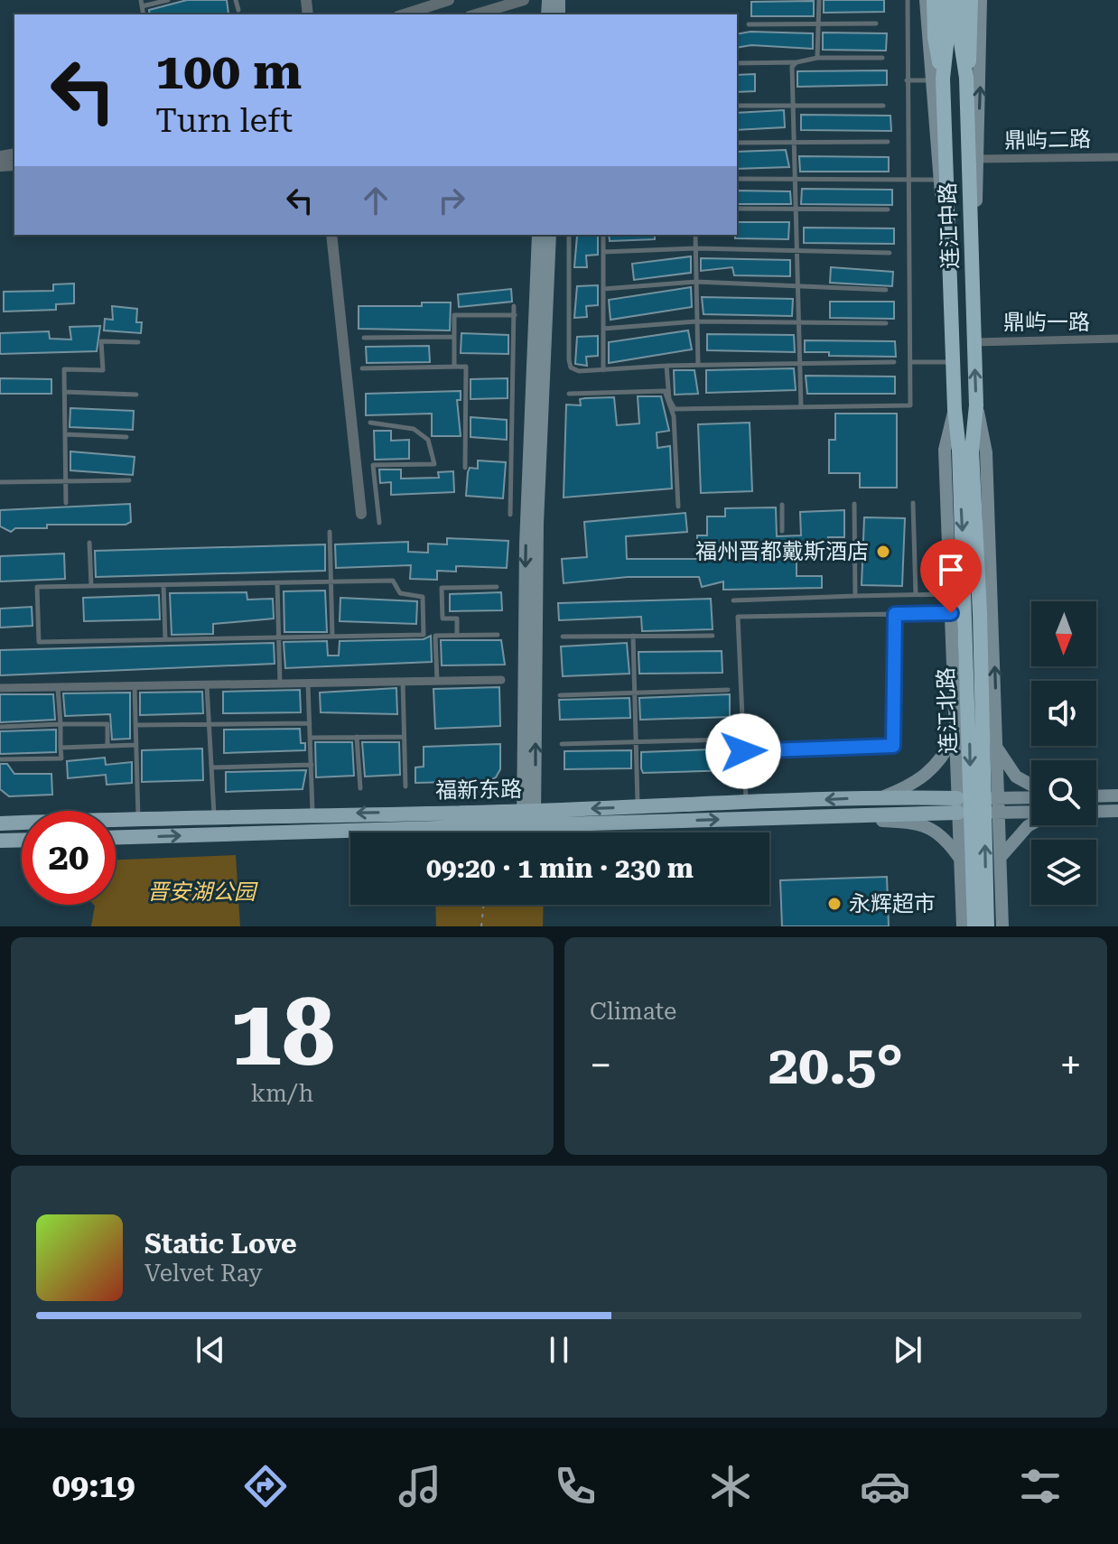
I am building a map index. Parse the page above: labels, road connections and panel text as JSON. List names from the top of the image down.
{
  "streets": {
    "highway": ["连江中路", "连江北路"],
    "main road": ["福新东路"],
    "street": ["鼎屿二路", "鼎屿一路"]
  },
  "crossings": [
    ["连江中路", "鼎屿一路"],
    ["连江中路", "连江北路"]
  ],
  "parks": ["晋安湖公园"],
  "places": ["福州晋都戴斯酒店", "永辉超市"],
  "north": "bottom",
  "page": {
    "turn": ["100 m", "Turn left"],
    "limit": "20",
    "trip": "09:20 · 1 min · 230 m",
    "tile": [
      ["18", "km/h"],
      "Climate"
    ],
    "heat": ["−", "20.5°", "+"],
    "song": ["Static Love", "Velvet Ray"],
    "tabs": "09:19"
  }
}
